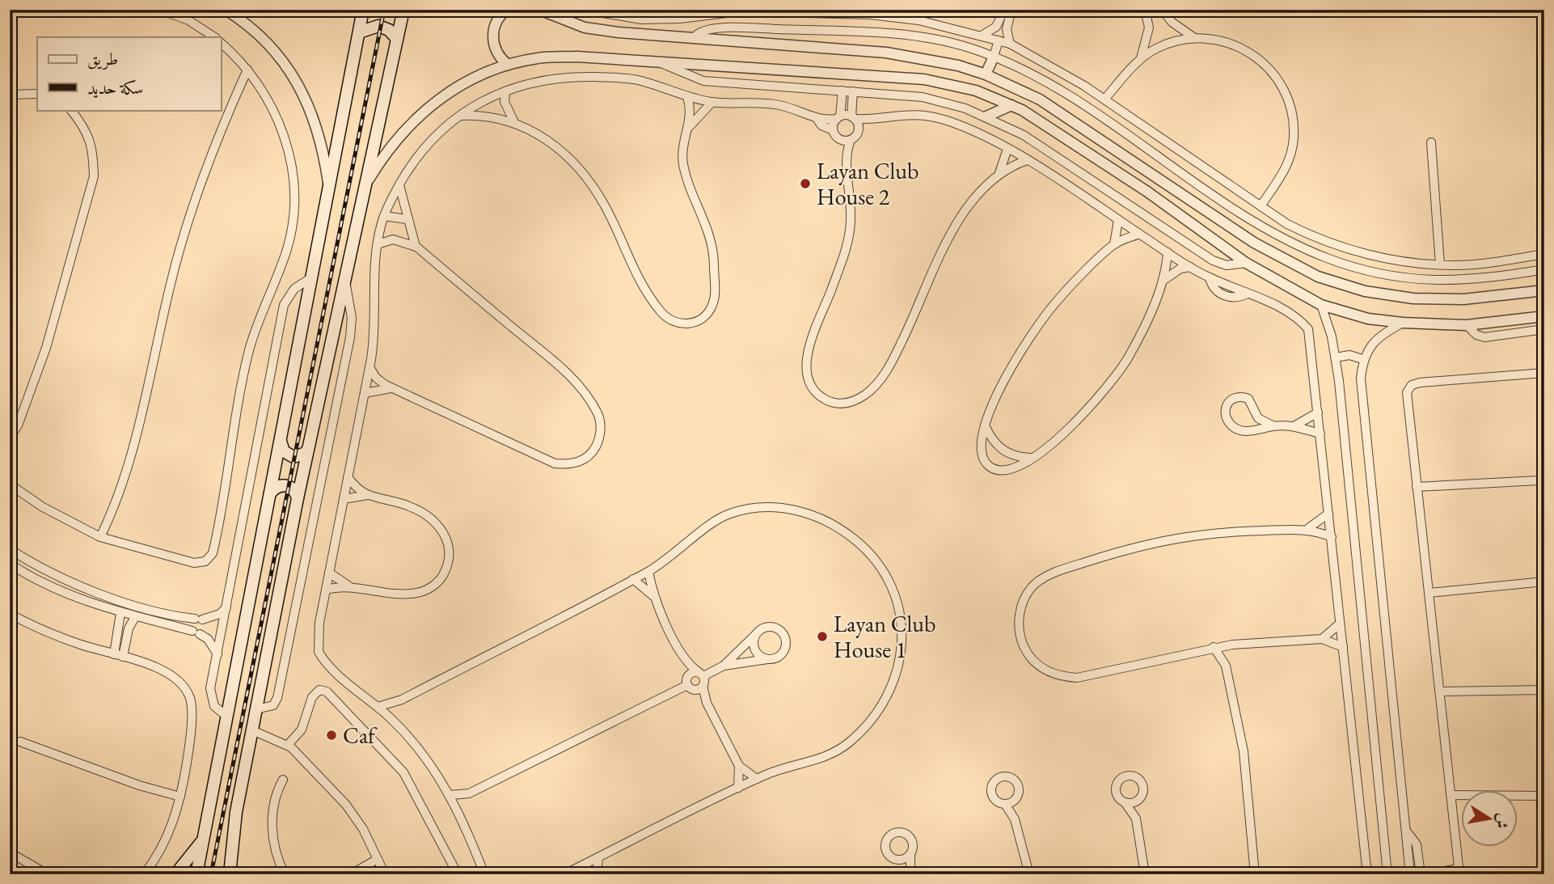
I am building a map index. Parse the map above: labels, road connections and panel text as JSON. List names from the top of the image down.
{
  "places": ["Layan Club House 2", "Layan Club House 1", "Caf"],
  "legend": ["طريق", "سكة حديد"],
  "north": "right"
}
